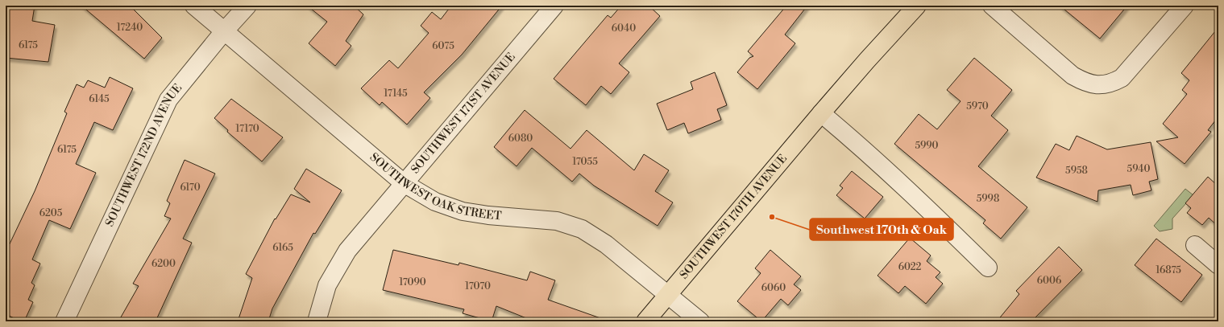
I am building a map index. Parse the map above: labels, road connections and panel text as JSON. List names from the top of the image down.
{
  "streets": {
    "main road": ["SOUTHWEST 170TH AVENUE"],
    "street": ["SOUTHWEST 171ST AVENUE", "SOUTHWEST 172ND AVENUE", "SOUTHWEST OAK STREET"]
  },
  "crossings": [
    ["SOUTHWEST 171ST AVENUE", "SOUTHWEST OAK STREET"],
    ["SOUTHWEST 172ND AVENUE", "SOUTHWEST OAK STREET"],
    ["SOUTHWEST OAK STREET", "SOUTHWEST 170TH AVENUE"]
  ],
  "places": ["Southwest 170th & Oak"],
  "house_numbers": [
    "17240",
    "6040",
    "6175",
    "6075",
    "17145",
    "6145",
    "5970",
    "17170",
    "6080",
    "5990",
    "6175",
    "17055",
    "5940",
    "5958",
    "6170",
    "5998",
    "6205",
    "6165",
    "6200",
    "6022",
    "16875",
    "6006",
    "17090",
    "17070",
    "6060"
  ]
}
